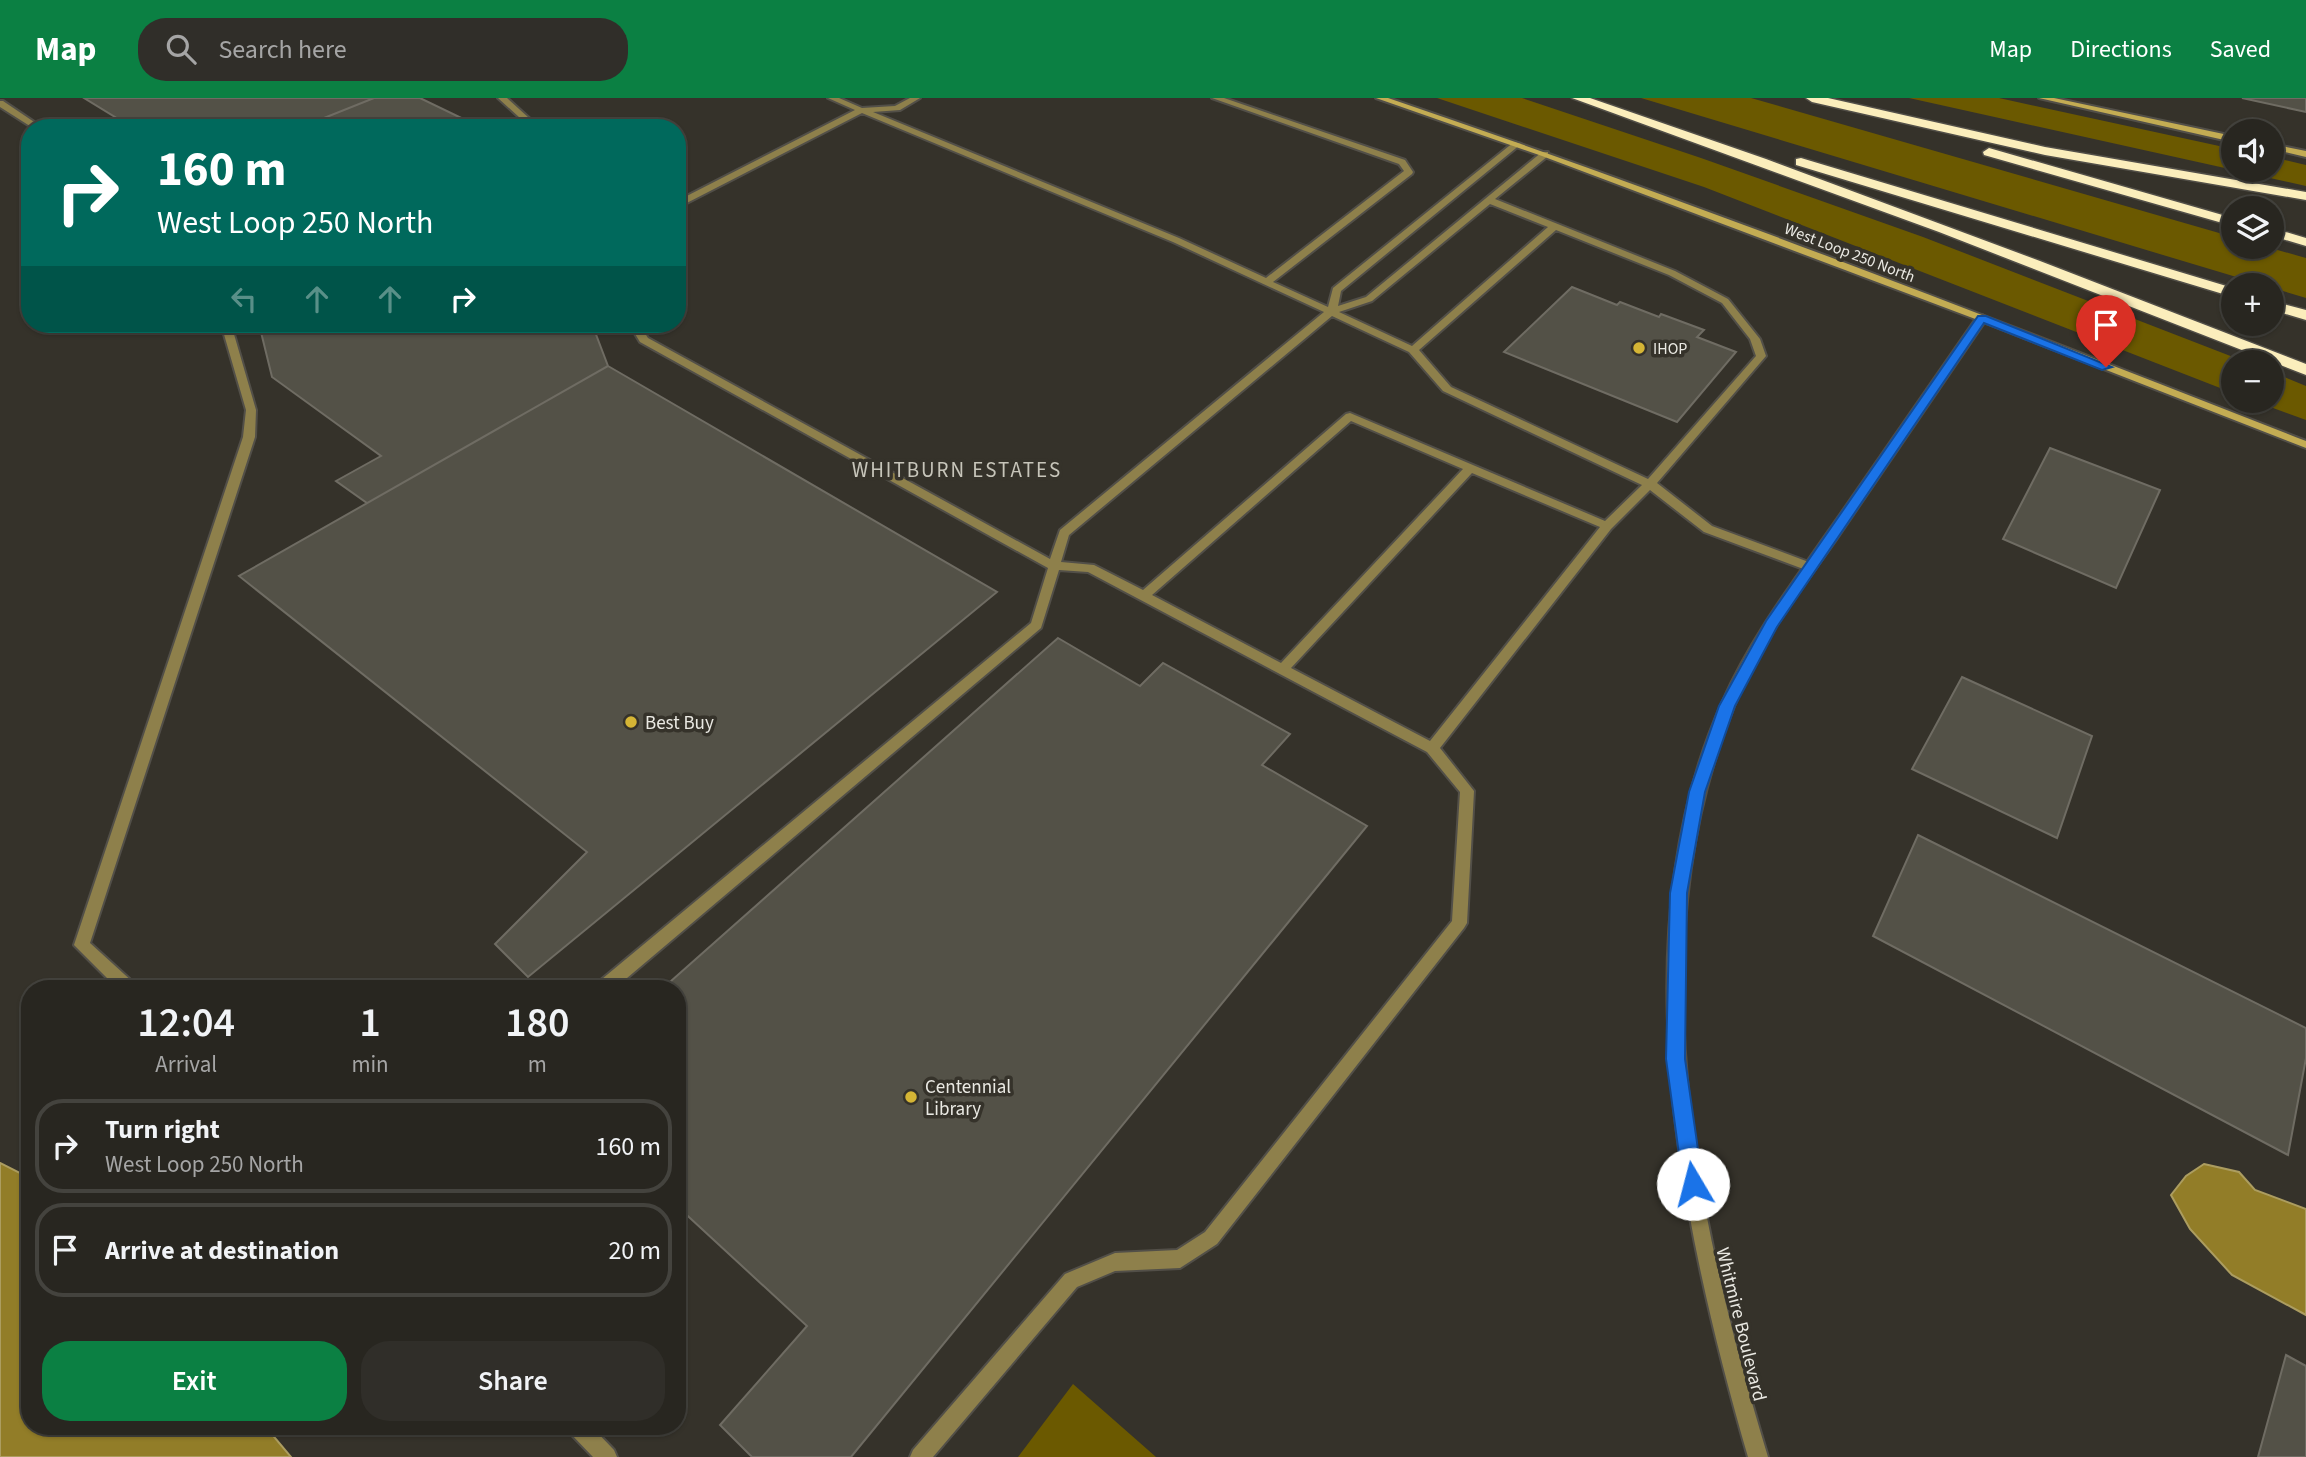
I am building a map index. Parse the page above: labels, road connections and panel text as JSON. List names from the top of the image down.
{
  "streets": {
    "main road": ["West Loop 250 North"],
    "street": ["Whitmire Boulevard"]
  },
  "crossings": [
    ["West Loop 250 North", "Whitmire Boulevard"]
  ],
  "districts": ["WHITBURN ESTATES"],
  "places": ["IHOP", "Best Buy", "Centennial Library"],
  "page": {
    "header": "Map",
    "search": "Search here",
    "nav": ["Map", "Directions", "Saved"],
    "map_buttons": ["+", "−"],
    "turn": ["160 m", "West Loop 250 North"],
    "eta": [
      "12:04",
      "Arrival",
      "1",
      "min",
      "180",
      "m"
    ],
    "list": [
      {
        "name": "Turn right",
        "note": "West Loop 250 North",
        "value": "160 m"
      },
      {
        "name": "Arrive at destination",
        "value": "20 m"
      }
    ],
    "buttons": ["Exit", "Share"]
  }
}
